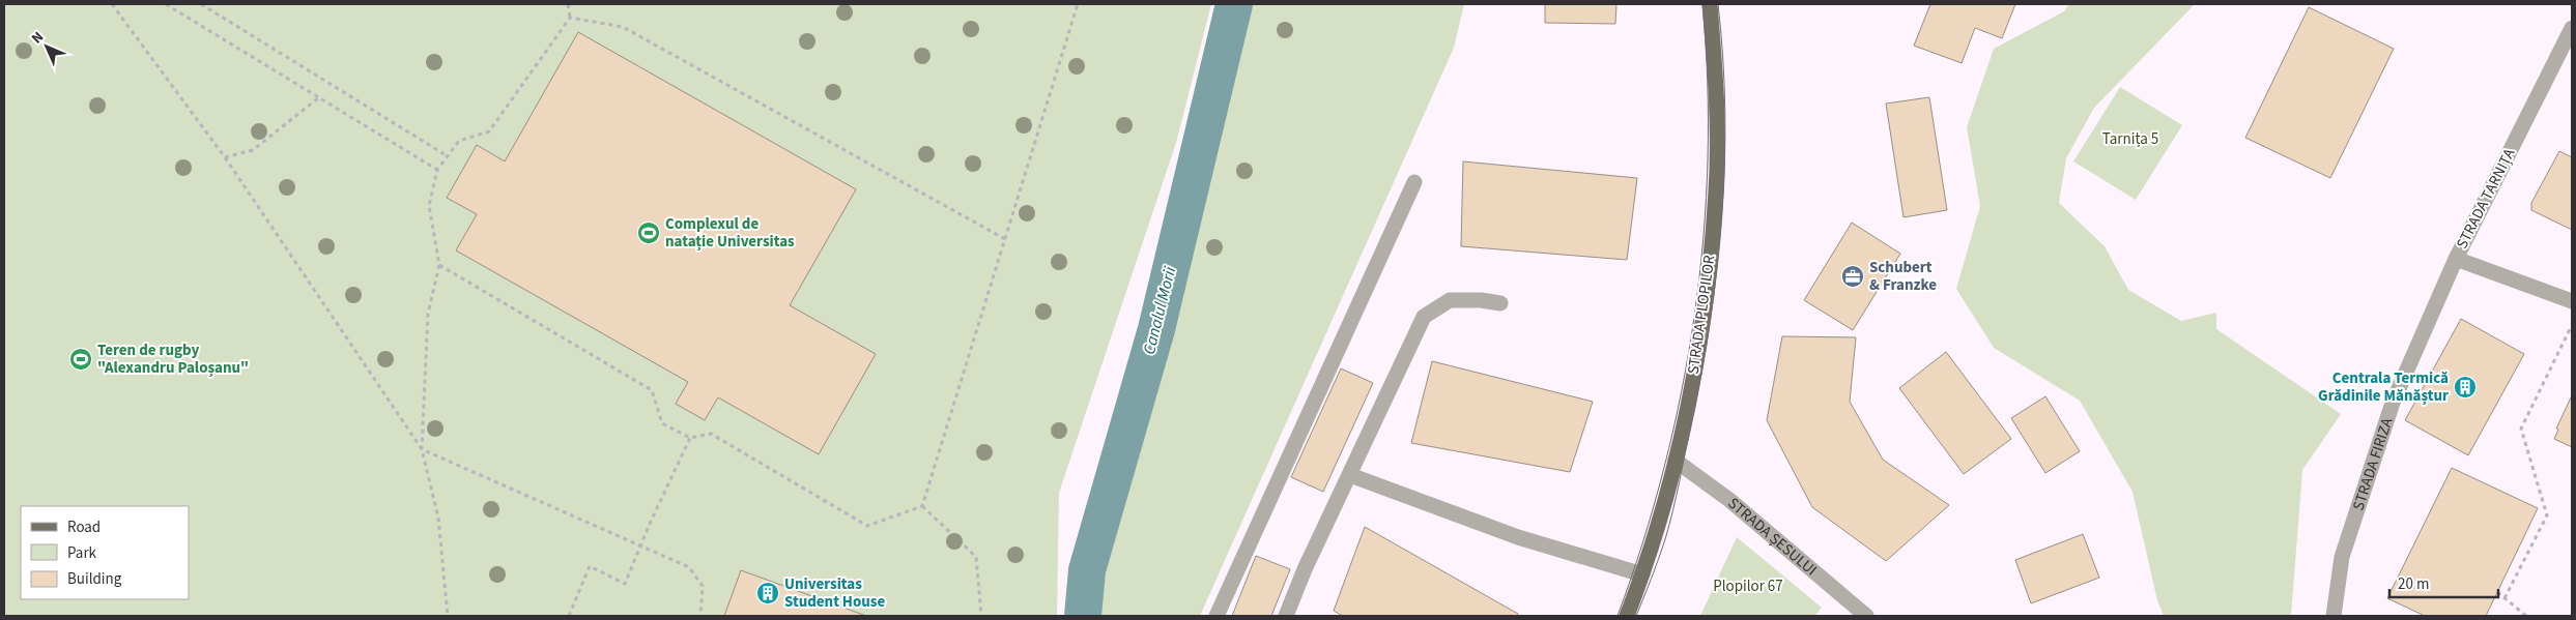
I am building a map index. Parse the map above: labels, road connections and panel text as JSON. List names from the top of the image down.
{
  "streets": {
    "main road": ["STRADA PLOPILOR"],
    "street": ["STRADA TARNIȚA", "STRADA FIRIZA", "STRADA ȘESULUI"]
  },
  "crossings": [
    ["STRADA TARNIȚA", "STRADA FIRIZA"],
    ["STRADA PLOPILOR", "STRADA ȘESULUI"]
  ],
  "water": ["Canalul Morii"],
  "parks": ["Tarnița 5", "Plopilor 67"],
  "places": {
    "sports": ["Complexul de natație Universitas", "Teren de rugby \"Alexandru Paloșanu\""],
    "office": ["Schubert & Franzke"],
    "building": ["Centrala Termică Grădinile Mănăștur", "Universitas Student House"]
  },
  "legend": ["Road", "Park", "Building"],
  "scale_bar": "20 m",
  "north": "top left"
}
